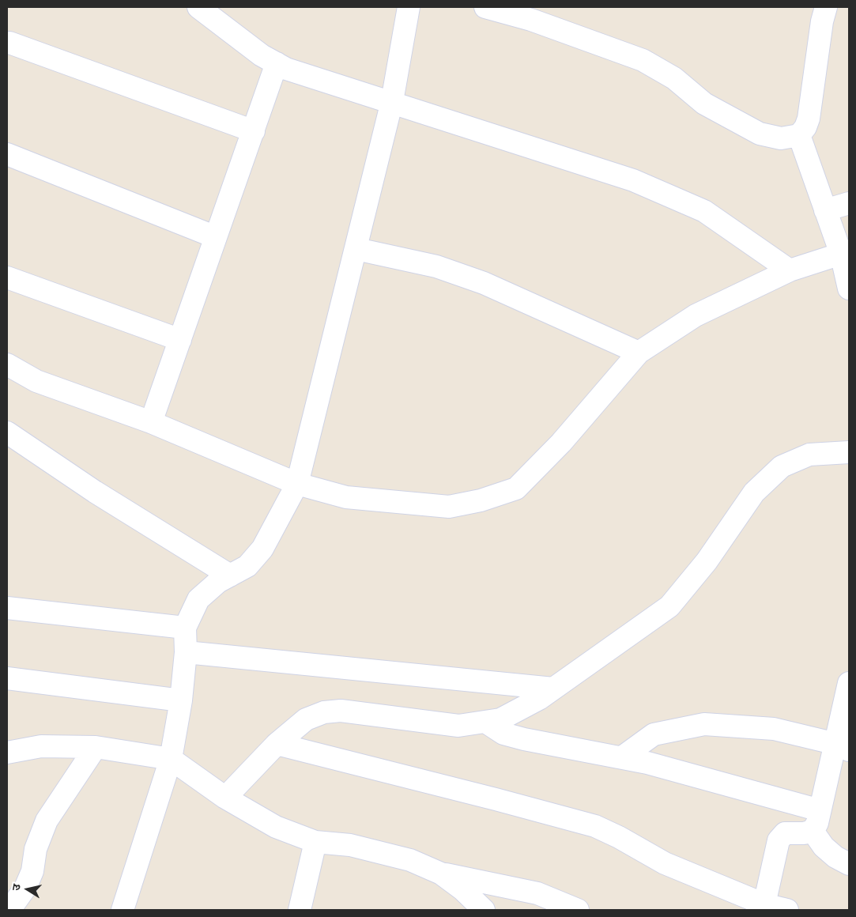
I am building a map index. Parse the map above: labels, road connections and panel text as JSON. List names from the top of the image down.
{
  "north": "left"
}
